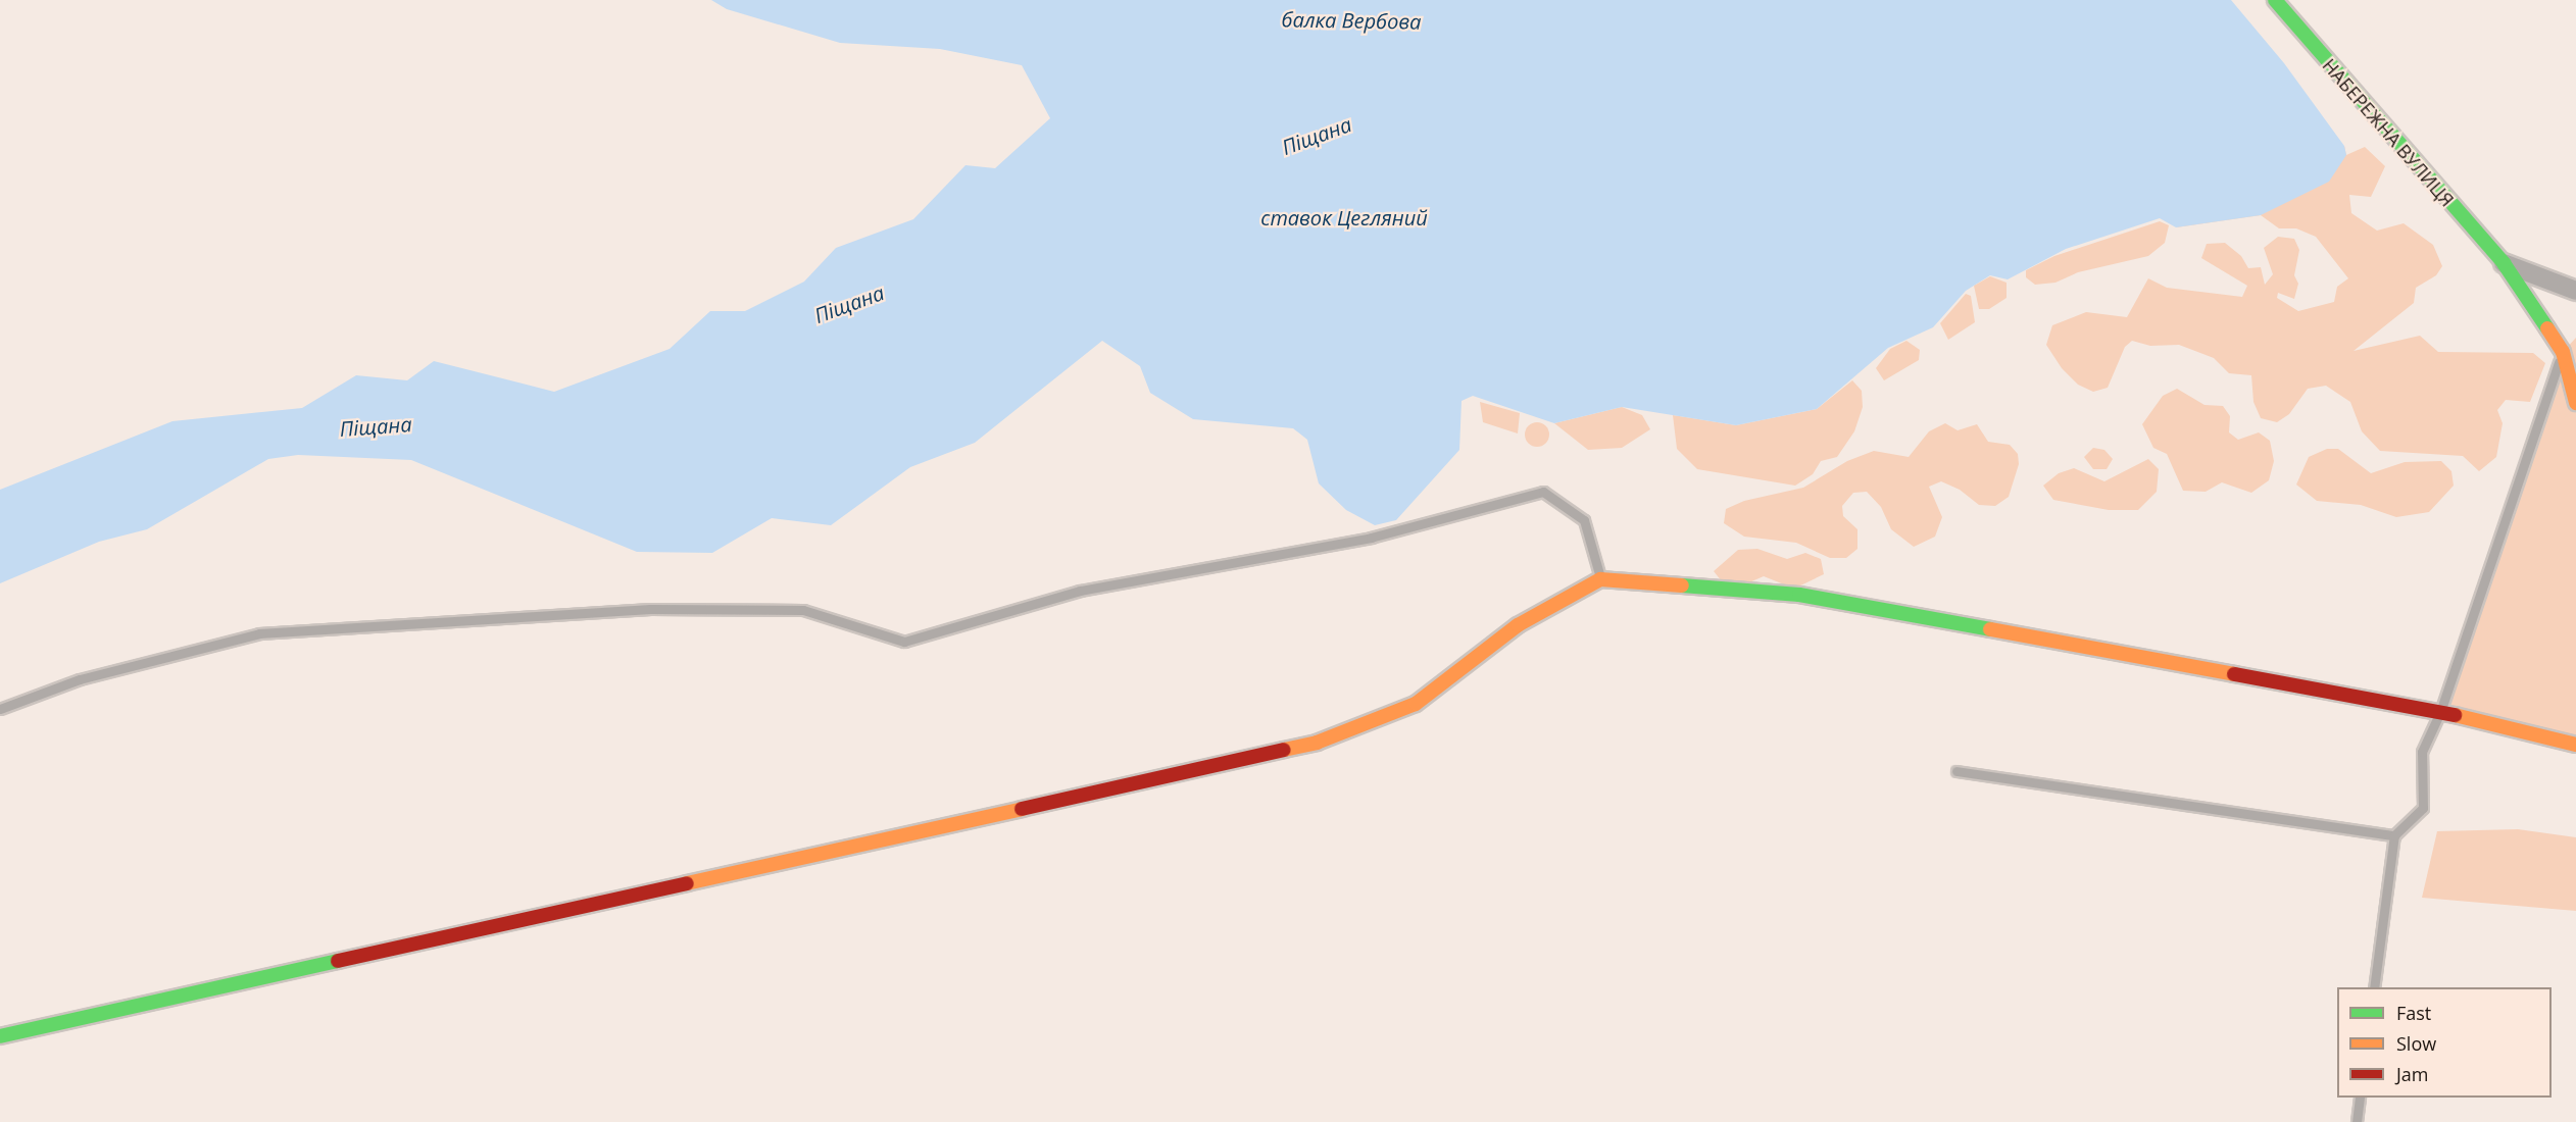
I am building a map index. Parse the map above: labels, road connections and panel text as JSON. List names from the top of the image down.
{
  "streets": {
    "street": ["НАБЕРЕЖНА ВУЛИЦЯ"]
  },
  "water": ["балка Вербова", "Піщана", "ставок Цегляний"],
  "legend": ["Fast", "Slow", "Jam"]
}
